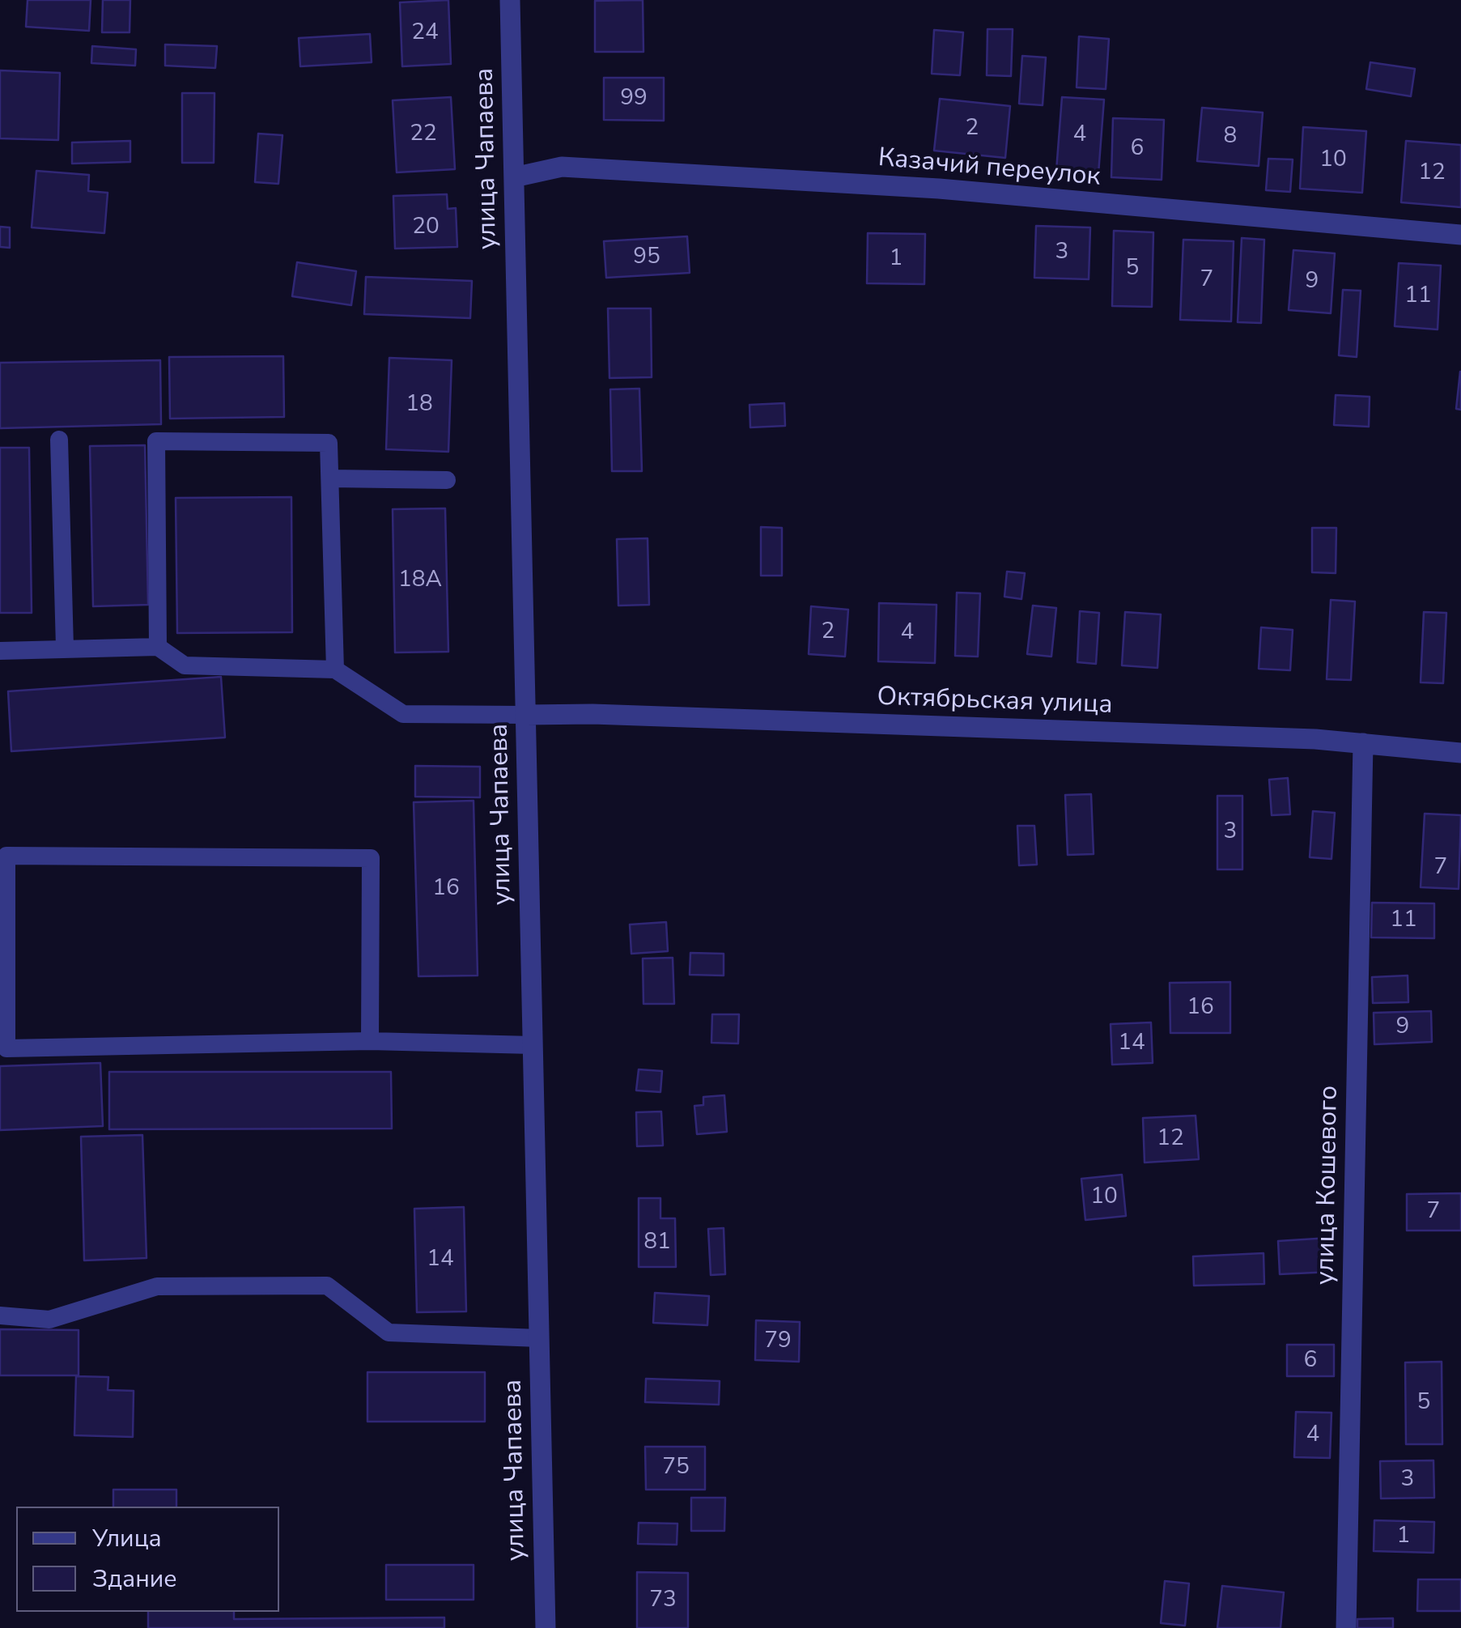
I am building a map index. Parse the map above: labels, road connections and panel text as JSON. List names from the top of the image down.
{
  "streets": {
    "street": [
      "улица Чапаева",
      "Казачий переулок",
      "Октябрьская улица",
      "улица Кошевого"
    ]
  },
  "crossings": [
    ["улица Чапаева", "Казачий переулок"],
    ["улица Чапаева", "Октябрьская улица"],
    ["Октябрьская улица", "улица Кошевого"]
  ],
  "house_numbers": [
    "24",
    "99",
    "2",
    "22",
    "4",
    "8",
    "6",
    "10",
    "12",
    "20",
    "3",
    "95",
    "1",
    "5",
    "7",
    "9",
    "11",
    "18",
    "18А",
    "2",
    "4",
    "3",
    "7",
    "16",
    "11",
    "16",
    "9",
    "14",
    "12",
    "10",
    "7",
    "81",
    "14",
    "79",
    "6",
    "5",
    "4",
    "75",
    "3",
    "1",
    "73"
  ],
  "legend": ["Улица", "Здание"]
}
